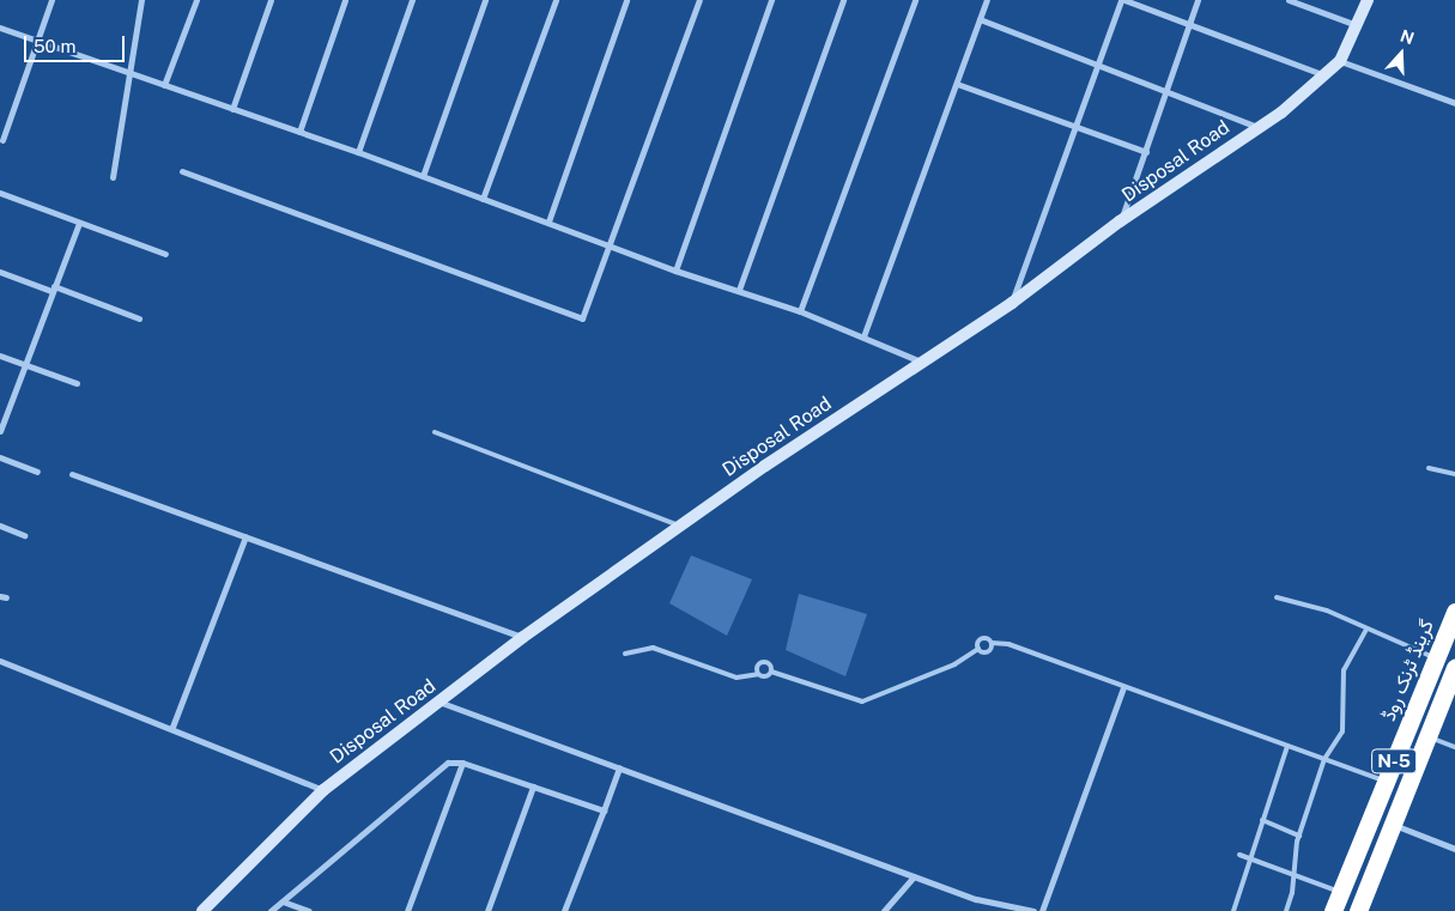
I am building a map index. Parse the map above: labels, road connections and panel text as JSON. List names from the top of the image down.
{
  "streets": {
    "highway": ["گرینڈ ٹرنک روڈ", "N-5"],
    "street": ["Disposal Road"]
  },
  "scale_bar": "50 m",
  "north": "top"
}
